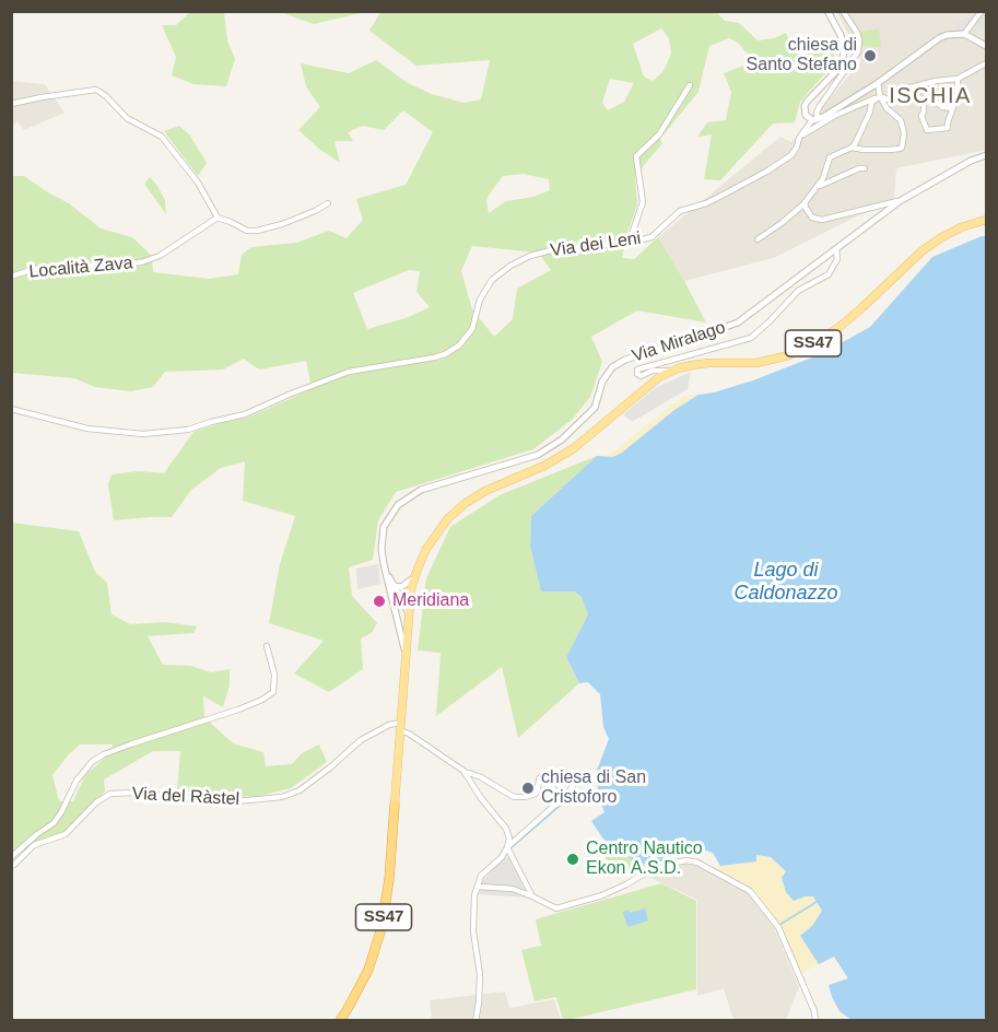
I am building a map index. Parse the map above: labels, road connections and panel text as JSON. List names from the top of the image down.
{
  "streets": {
    "highway": ["SS47"],
    "street": [
      "Via dei Leni",
      "Località Zava",
      "Via Miralago",
      "Via del Ràstel"
    ]
  },
  "crossings": [
    ["SS47", "Via del Ràstel"]
  ],
  "districts": ["ISCHIA"],
  "water": ["Lago di Caldonazzo"],
  "places": [
    "chiesa di Santo Stefano",
    "Meridiana",
    "chiesa di San Cristoforo",
    "Centro Nautico Ekon A.S.D."
  ]
}
